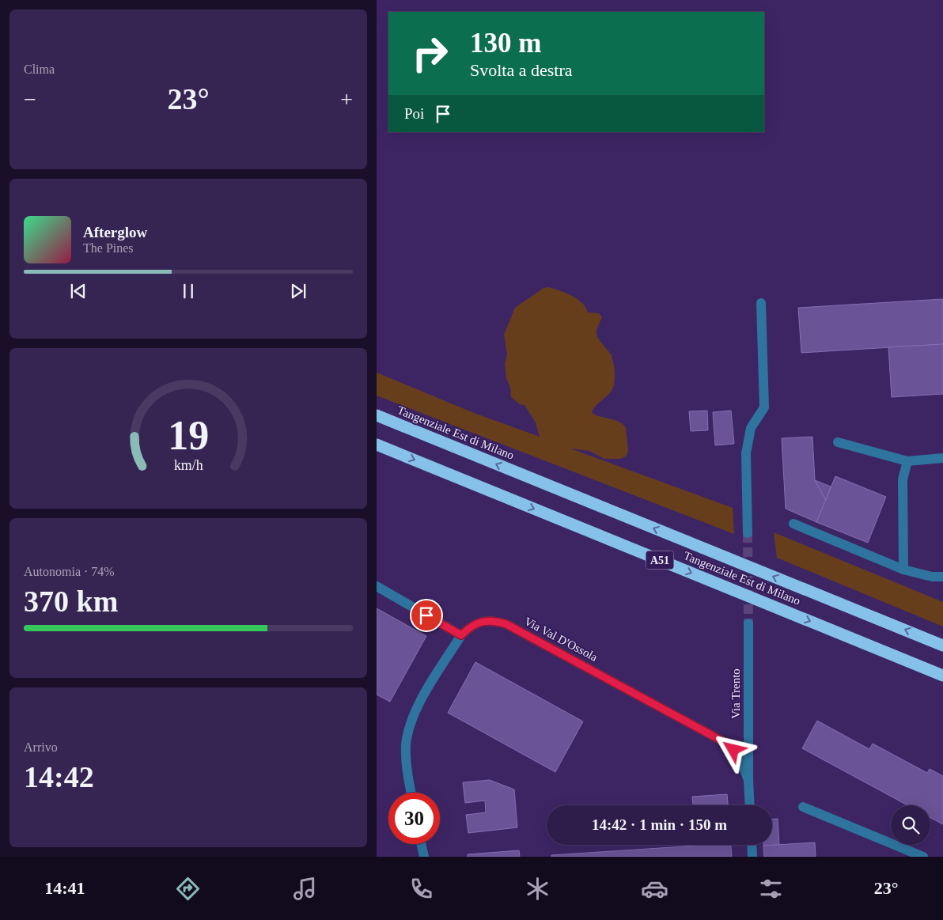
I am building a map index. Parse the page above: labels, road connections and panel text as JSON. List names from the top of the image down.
{
  "streets": {
    "highway": ["Tangenziale Est di Milano", "A51"],
    "street": ["Via Val D'Ossola", "Via Trento"]
  },
  "crossings": [
    ["Via Val D'Ossola", "Via Trento"]
  ],
  "page": {
    "tile": [
      "Clima",
      ["Autonomia · 74%", "370 km"],
      ["Arrivo", "14:42"]
    ],
    "turn": ["130 m", "Svolta a destra"],
    "heat": ["−", "23°", "+"],
    "then": "Poi",
    "song": ["Afterglow", "The Pines"],
    "limit": "30",
    "trip": "14:42 · 1 min · 150 m",
    "tabs": ["14:41", "23°"],
    "gauge": ["19", "km/h"]
  }
}
